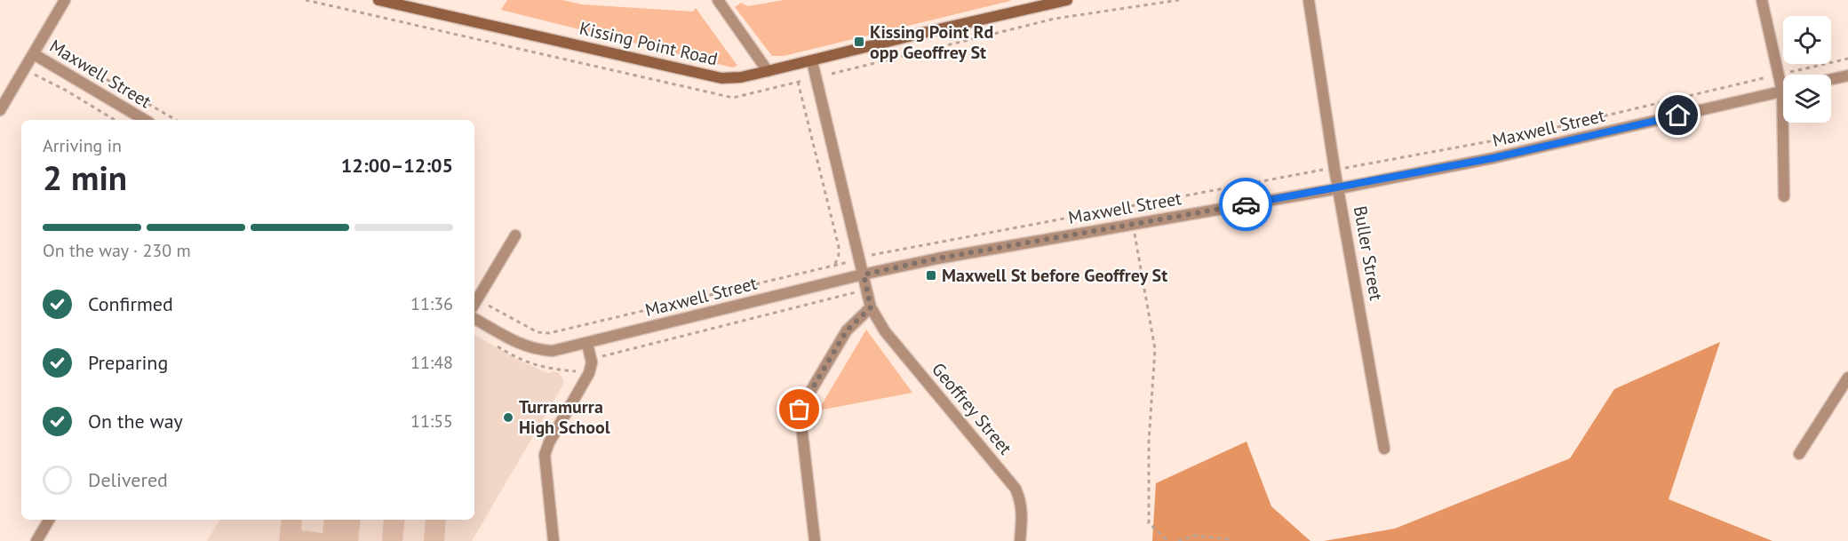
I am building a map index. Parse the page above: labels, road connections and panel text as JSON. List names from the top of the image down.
{
  "streets": {
    "street": [
      "Kissing Point Road",
      "Maxwell Street",
      "Buller Street",
      "Geoffrey Street"
    ]
  },
  "crossings": [
    ["Kissing Point Road", "Geoffrey Street"],
    ["Maxwell Street", "Buller Street"],
    ["Maxwell Street", "Geoffrey Street"]
  ],
  "places": {
    "transit": ["Kissing Point Rd opp Geoffrey St", "Maxwell St before Geoffrey St"],
    "other": ["Turramurra High School"]
  },
  "page": {
    "heading": ["2 min", "Arriving in", "12:00–12:05"],
    "bar": "On the way · 230 m",
    "list": [
      ["Confirmed", "11:36"],
      ["Preparing", "11:48"],
      ["On the way", "11:55"],
      "Delivered"
    ]
  }
}
